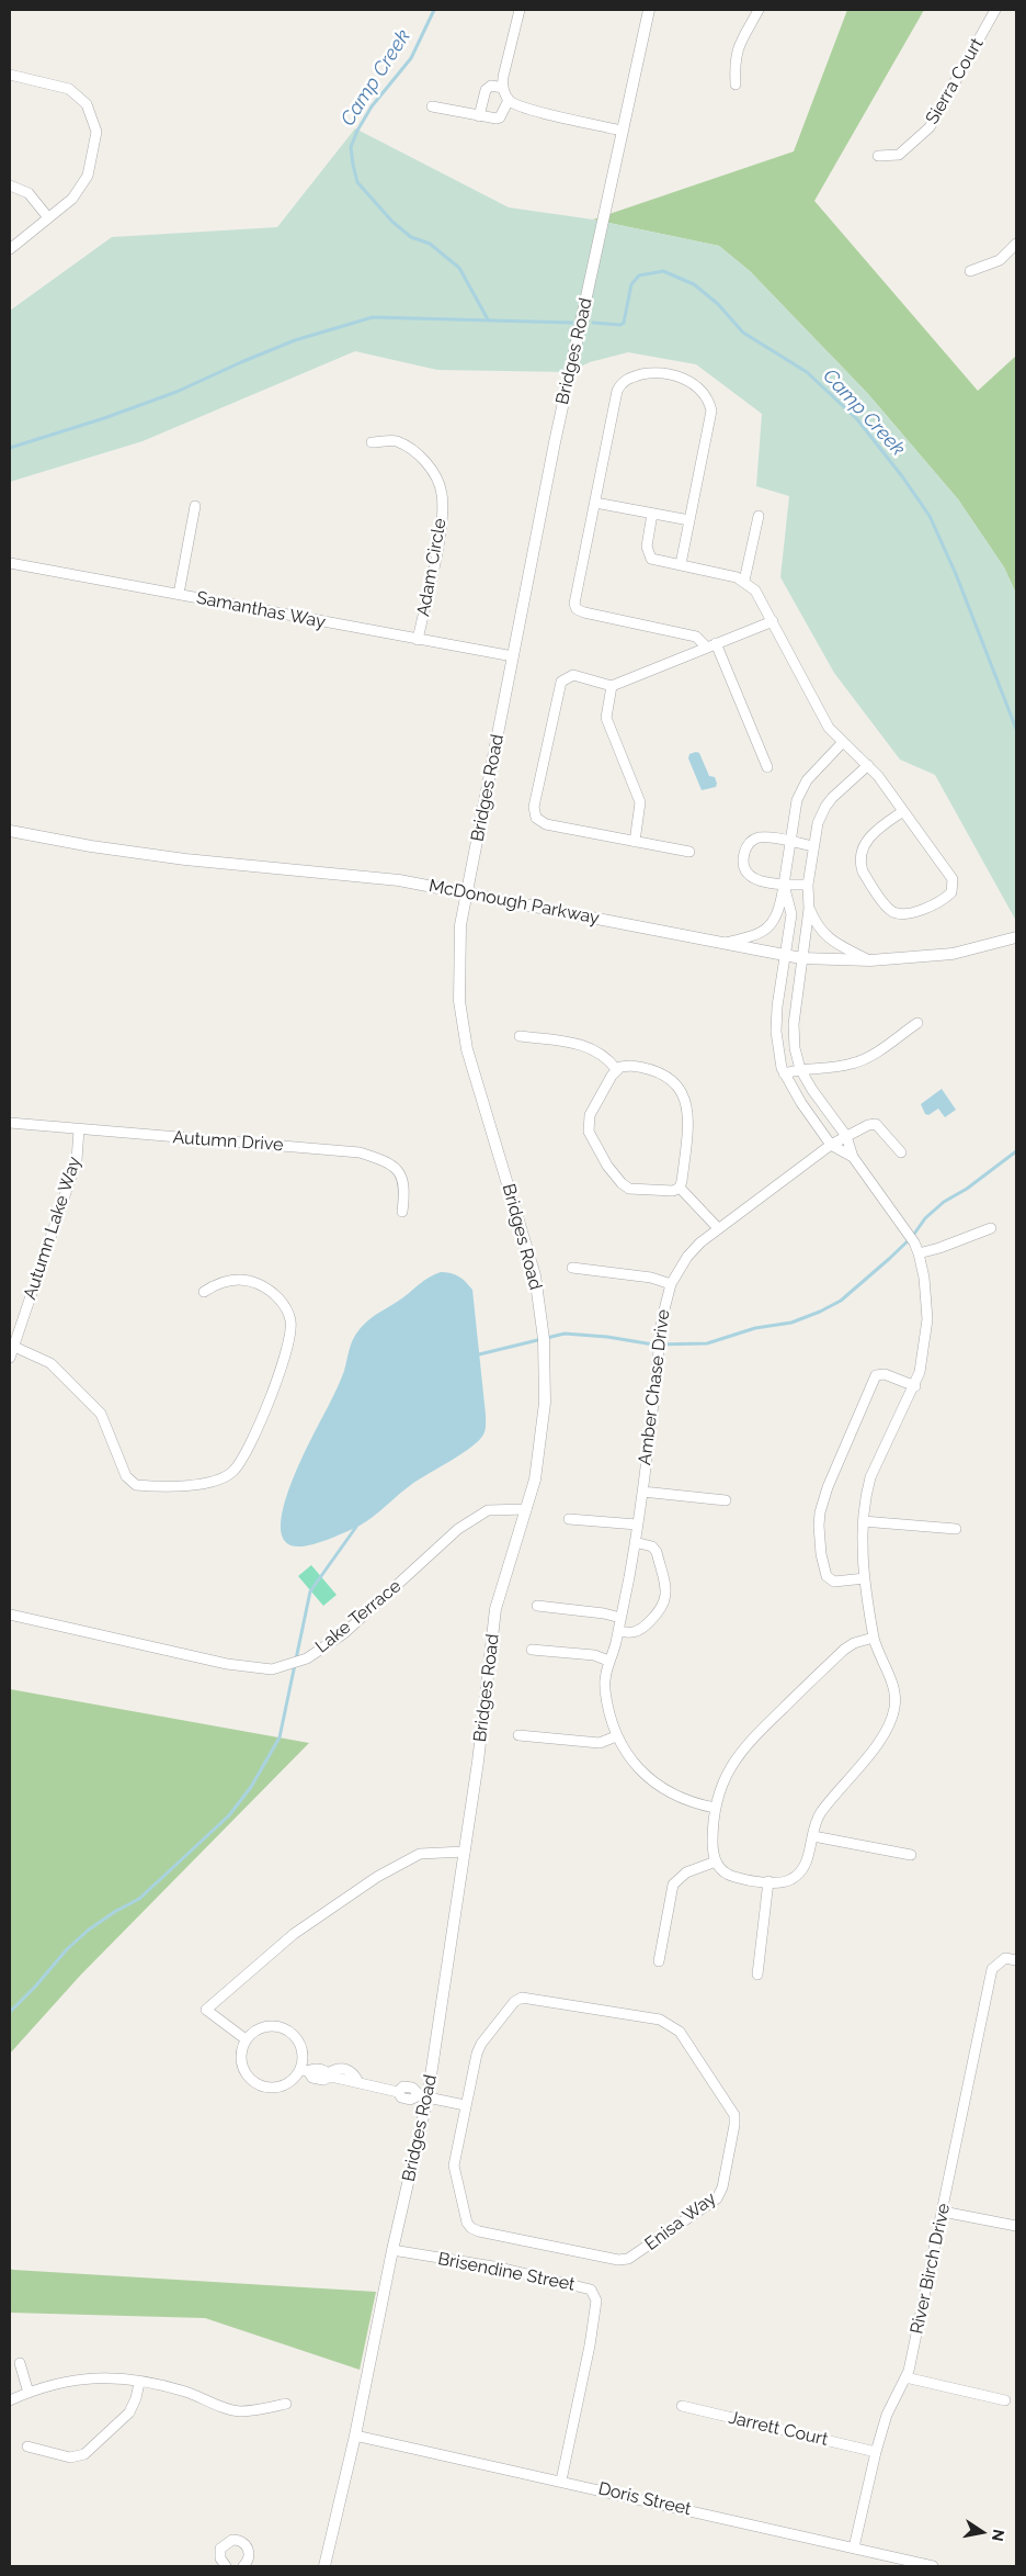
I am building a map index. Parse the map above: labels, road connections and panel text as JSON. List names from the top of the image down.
{
  "streets": {
    "street": [
      "Sierra Court",
      "Bridges Road",
      "Adam Circle",
      "Samanthas Way",
      "McDonough Parkway",
      "Autumn Drive",
      "Autumn Lake Way",
      "Amber Chase Drive",
      "Lake Terrace",
      "Enisa Way",
      "River Birch Drive",
      "Brisendine Street",
      "Jarrett Court",
      "Doris Street"
    ]
  },
  "crossings": [
    ["Bridges Road", "Samanthas Way"],
    ["Bridges Road", "McDonough Parkway"],
    ["Bridges Road", "Lake Terrace"],
    ["Bridges Road", "Brisendine Street"],
    ["Bridges Road", "Doris Street"],
    ["Adam Circle", "Samanthas Way"],
    ["Autumn Drive", "Autumn Lake Way"],
    ["River Birch Drive", "Jarrett Court"],
    ["River Birch Drive", "Doris Street"],
    ["Brisendine Street", "Doris Street"]
  ],
  "water": ["Camp Creek"],
  "north": "right"
}
